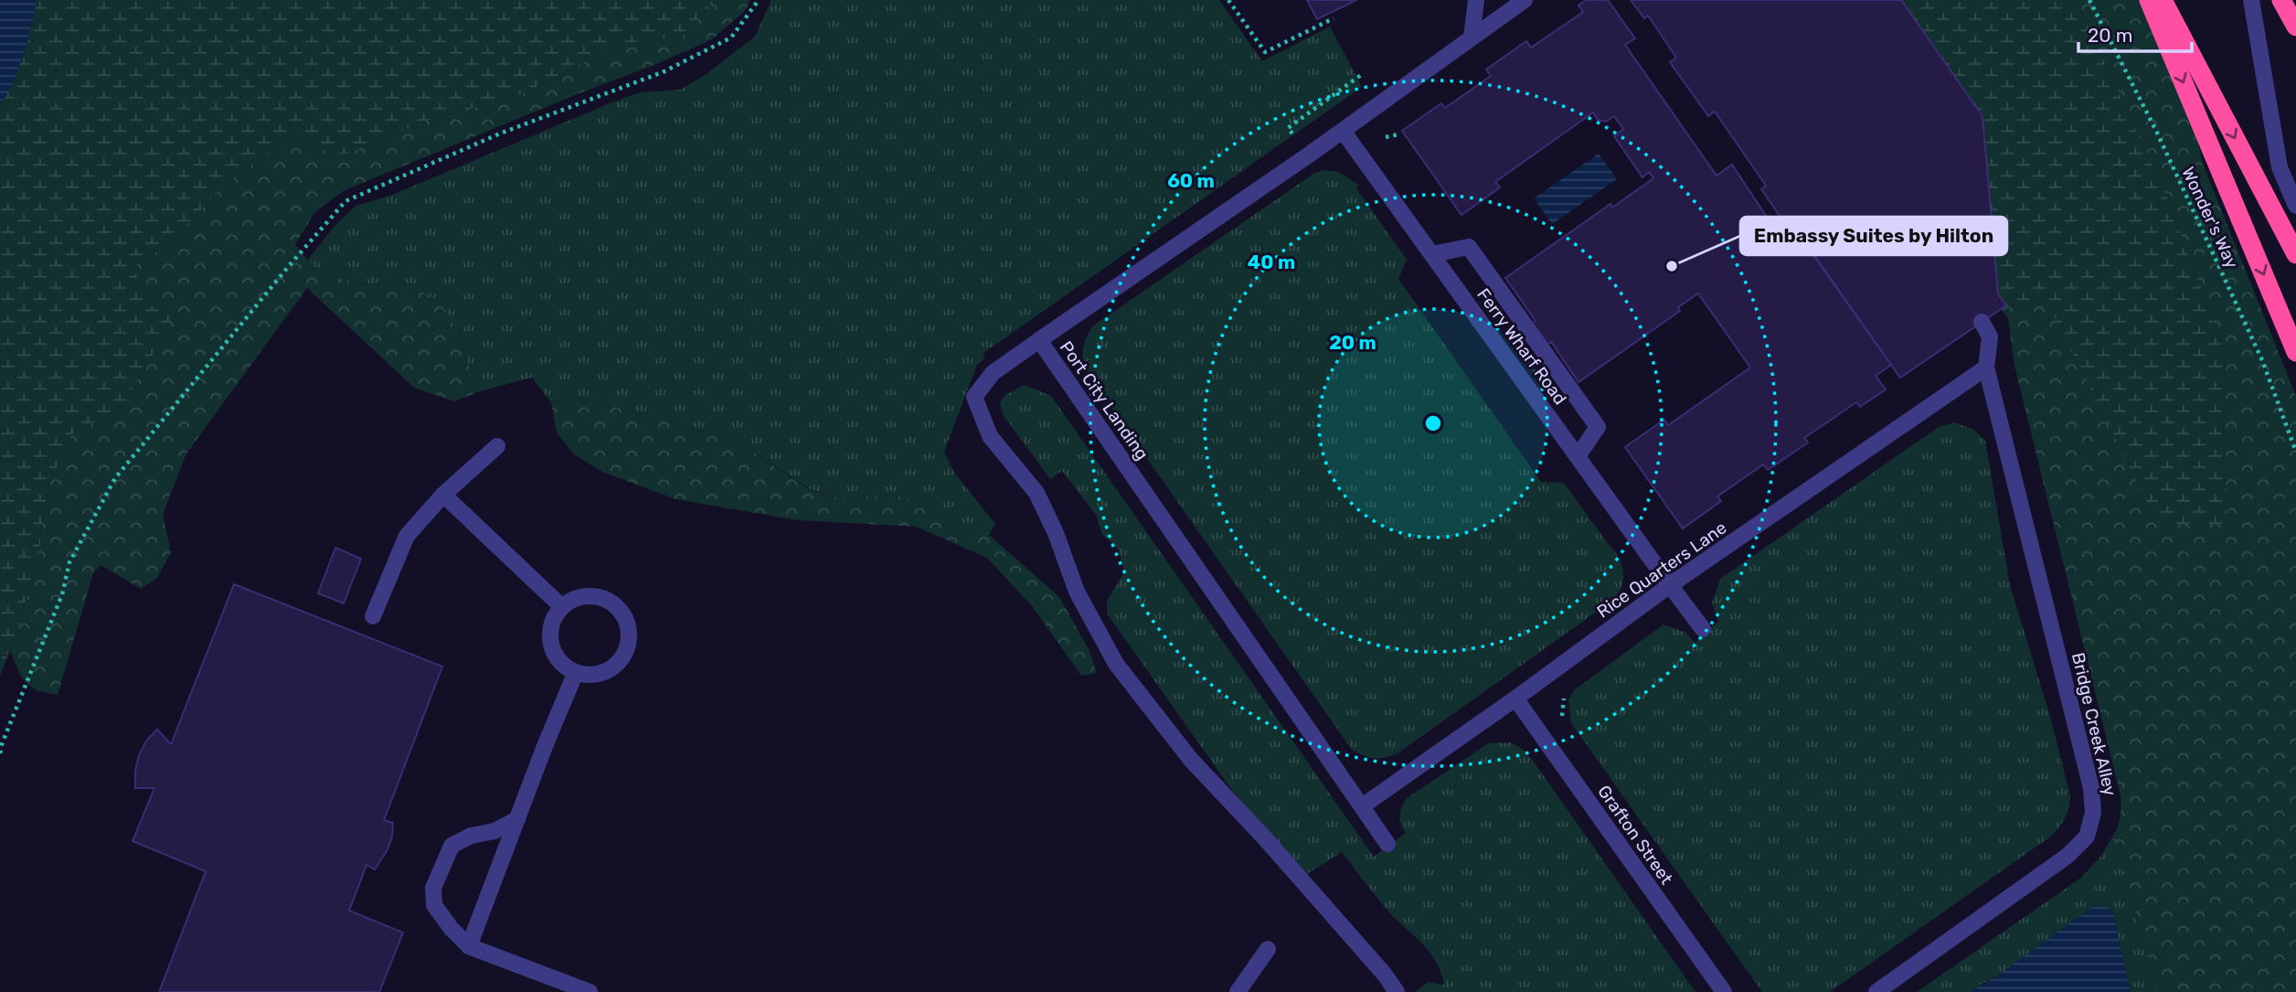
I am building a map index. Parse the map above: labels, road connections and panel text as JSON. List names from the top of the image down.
{
  "streets": {
    "street": [
      "Ferry Wharf Road",
      "Port City Landing",
      "Rice Quarters Lane",
      "Bridge Creek Alley",
      "Grafton Street"
    ],
    "path": ["Wonder's Way"]
  },
  "crossings": [
    ["Ferry Wharf Road", "Port City Landing"],
    ["Ferry Wharf Road", "Rice Quarters Lane"],
    ["Port City Landing", "Rice Quarters Lane"],
    ["Rice Quarters Lane", "Bridge Creek Alley"],
    ["Rice Quarters Lane", "Grafton Street"]
  ],
  "places": ["Embassy Suites by Hilton"],
  "scale_bar": "20 m",
  "rings": ["60 m", "40 m", "20 m"]
}
